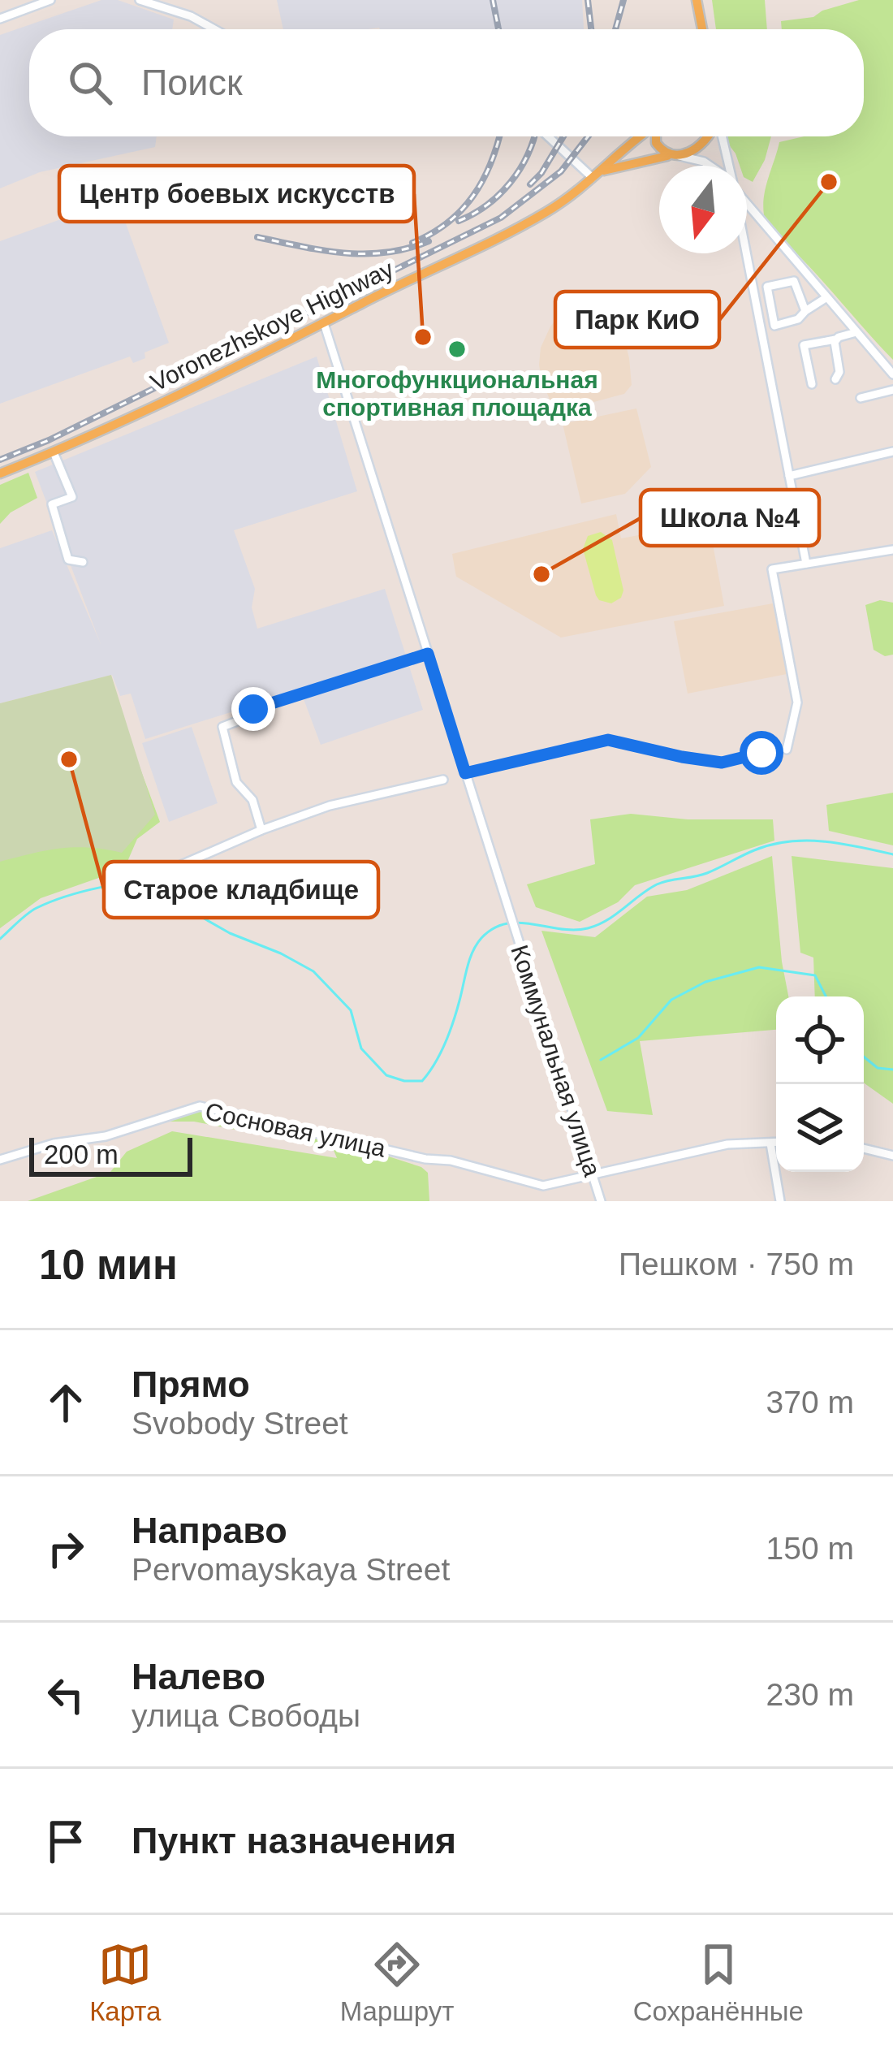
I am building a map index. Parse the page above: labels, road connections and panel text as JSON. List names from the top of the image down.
{
  "streets": {
    "main road": ["Voronezhskoye Highway"],
    "street": ["Коммунальная улица", "Сосновая улица"]
  },
  "crossings": [
    ["Voronezhskoye Highway", "Коммунальная улица"],
    ["Коммунальная улица", "Сосновая улица"]
  ],
  "places": [
    "Парк КиО",
    "Центр боевых искусств",
    "Многофункциональная спортивная площадка",
    "Школа №4",
    "Старое кладбище"
  ],
  "scale_bar": "200 m",
  "north": "bottom",
  "page": {
    "search": "Поиск",
    "scale": "200 m",
    "heading": ["10 мин", "Пешком · 750 m"],
    "list": [
      ["Прямо", "Svobody Street", "370 m"],
      ["Направо", "Pervomayskaya Street", "150 m"],
      ["Налево", "улица Свободы", "230 m"],
      "Пункт назначения"
    ],
    "nav": ["Карта", "Маршрут", "Сохранённые"]
  }
}
